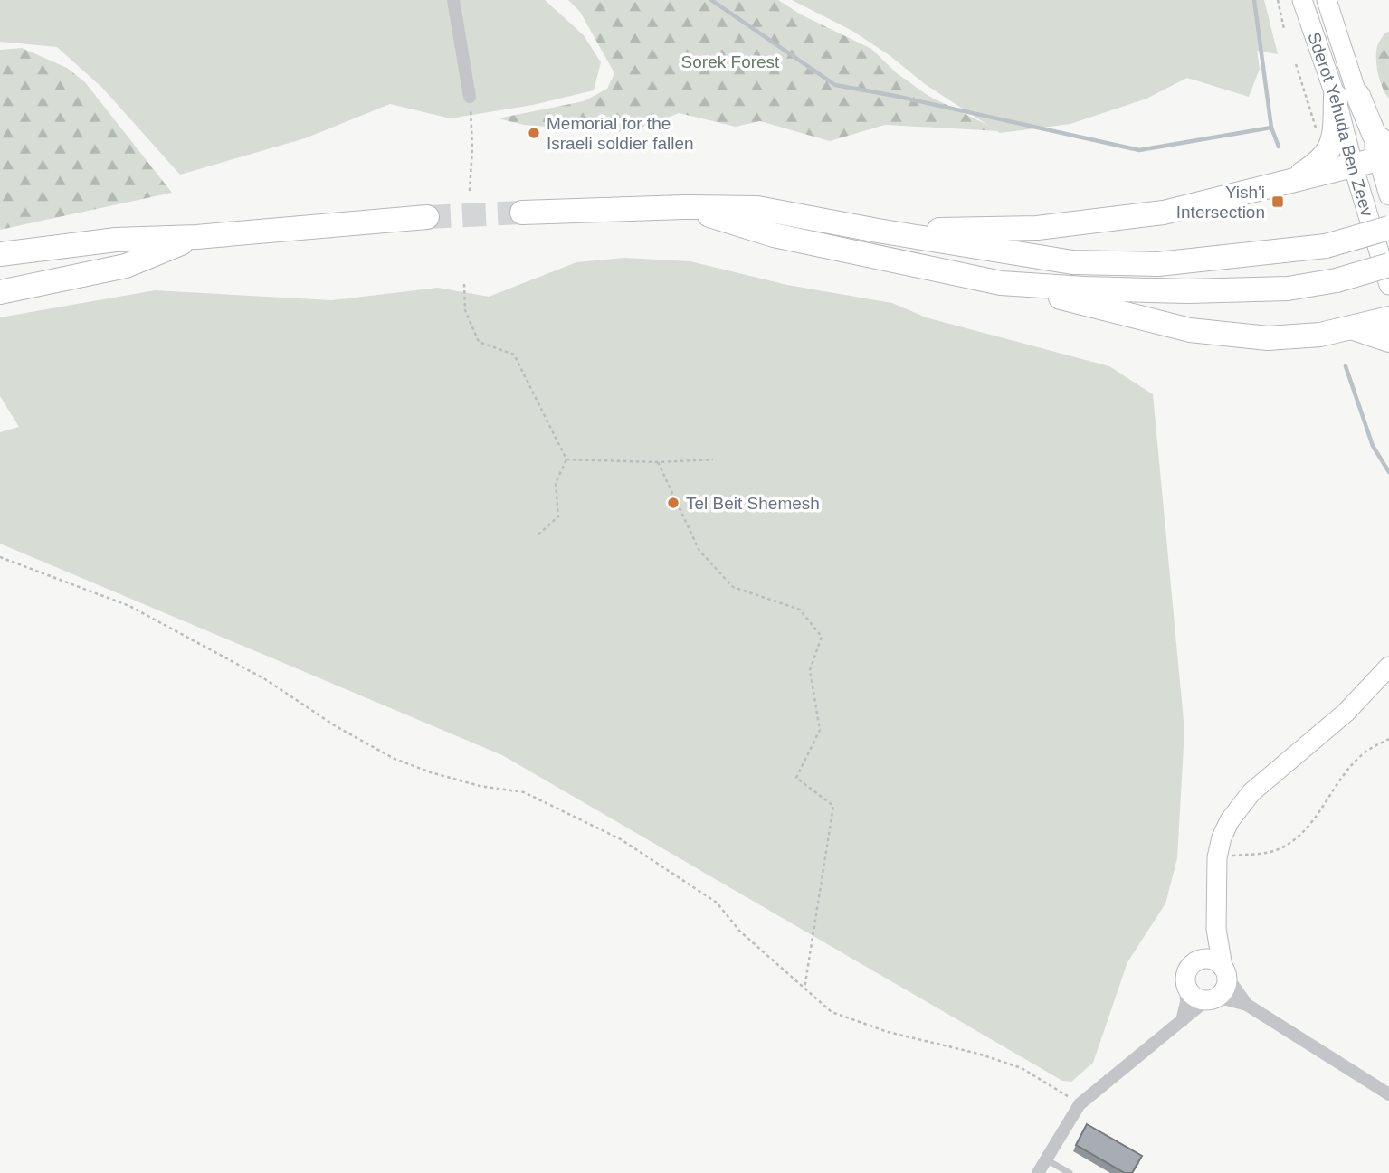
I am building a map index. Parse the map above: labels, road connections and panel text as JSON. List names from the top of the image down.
{
  "streets": {
    "main road": ["Sderot Yehuda Ben Zeev"]
  },
  "parks": ["Sorek Forest"],
  "places": {
    "other": ["Memorial for the Israeli soldier fallen", "Tel Beit Shemesh"],
    "transit": ["Yish'i Intersection"]
  }
}
